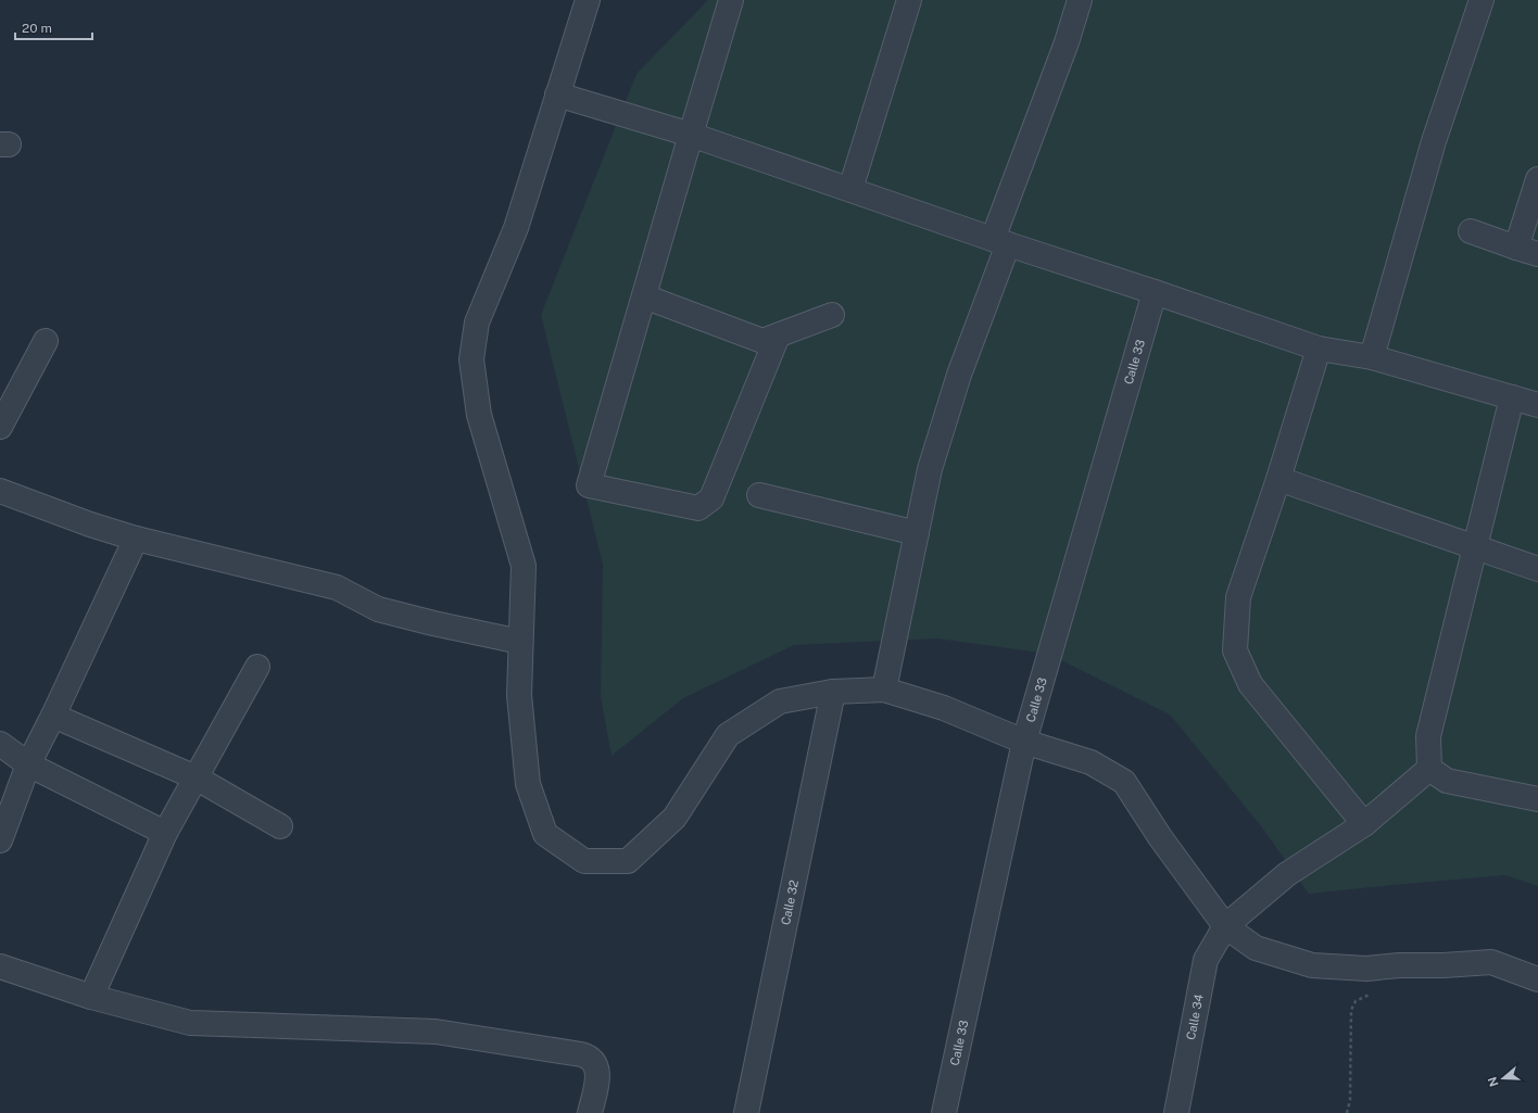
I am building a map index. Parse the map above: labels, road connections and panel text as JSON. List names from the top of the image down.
{
  "streets": {
    "street": ["Calle 33", "Calle 32", "Calle 34"]
  },
  "scale_bar": "20 m",
  "north": "left"
}
